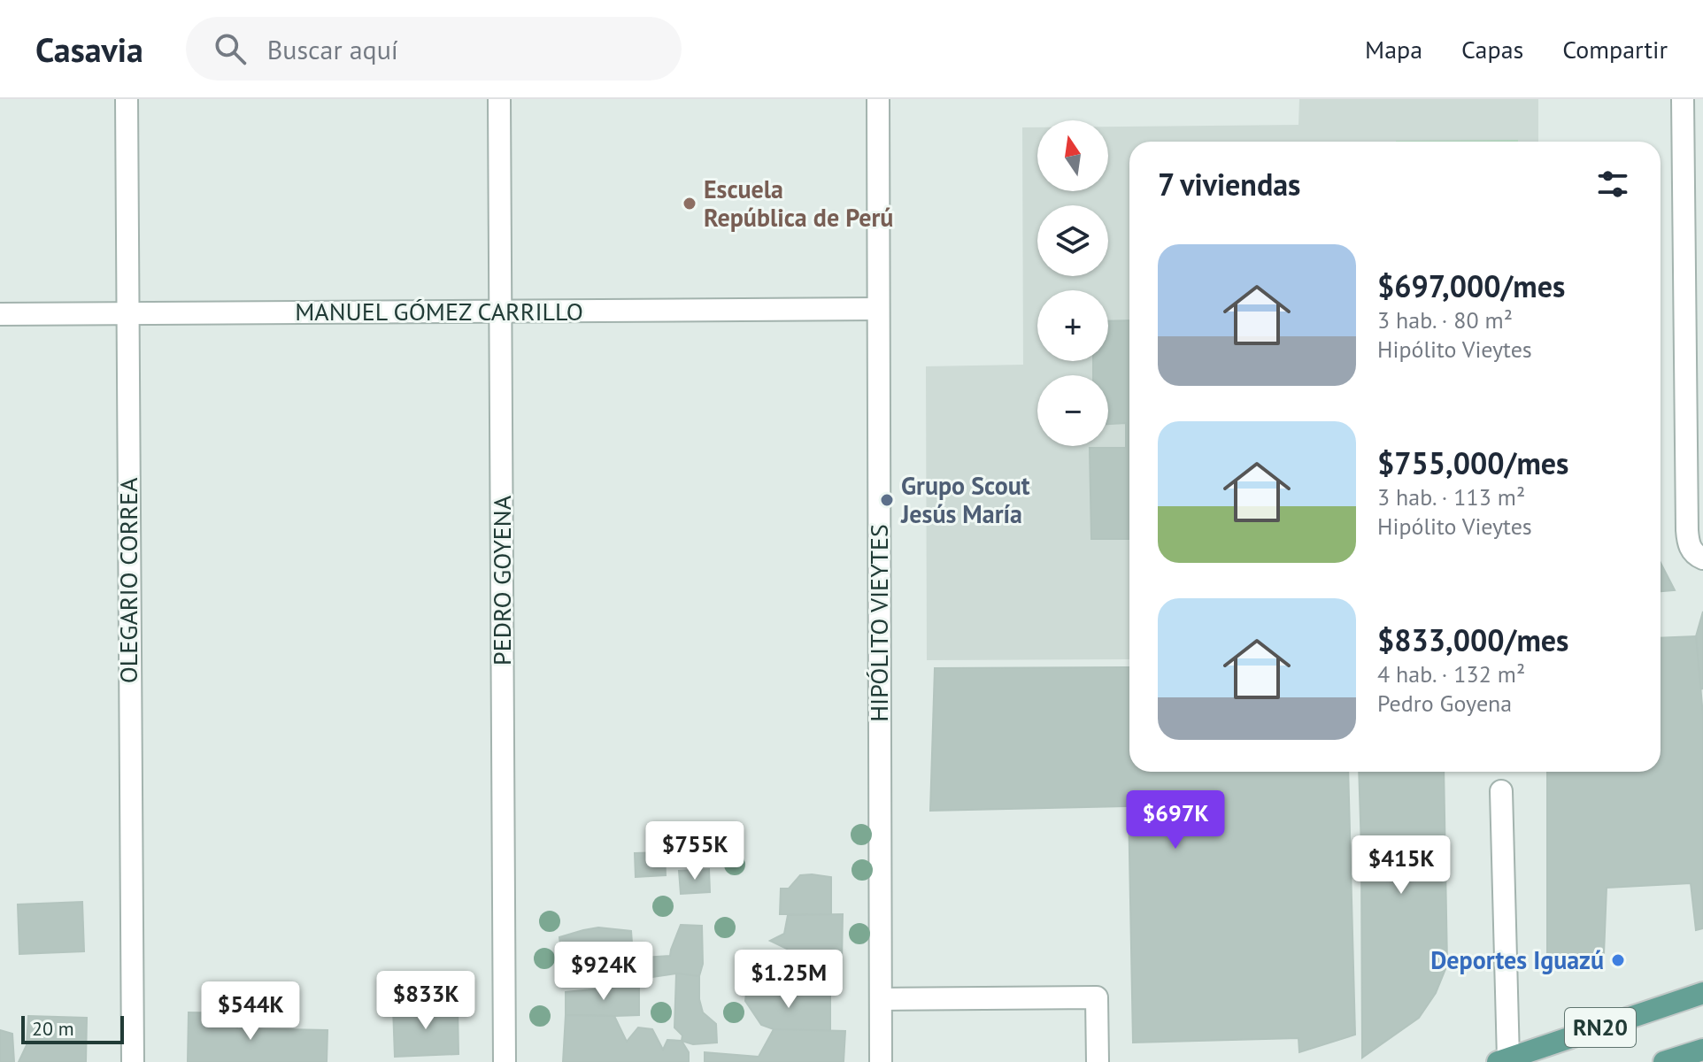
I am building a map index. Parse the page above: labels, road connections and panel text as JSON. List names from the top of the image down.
{
  "streets": {
    "main road": ["RN20"],
    "street": [
      "MANUEL GÓMEZ CARRILLO",
      "OLEGARIO CORREA",
      "PEDRO GOYENA",
      "HIPÓLITO VIEYTES"
    ]
  },
  "crossings": [
    ["MANUEL GÓMEZ CARRILLO", "OLEGARIO CORREA"],
    ["MANUEL GÓMEZ CARRILLO", "PEDRO GOYENA"],
    ["MANUEL GÓMEZ CARRILLO", "HIPÓLITO VIEYTES"]
  ],
  "places": ["Escuela República de Perú", "Grupo Scout Jesús María", "Deportes Iguazú"],
  "scale_bar": "20 m",
  "north": "top",
  "page": {
    "header": "Casavia",
    "search": "Buscar aquí",
    "nav": ["Mapa", "Capas", "Compartir"],
    "map_buttons": ["+", "−"],
    "heading": "7 viviendas",
    "list": [
      {
        "name": "$697,000/mes",
        "note": "3 hab. · 80 m² · Hipólito Vieytes"
      },
      {
        "name": "$755,000/mes",
        "note": "3 hab. · 113 m² · Hipólito Vieytes"
      },
      {
        "name": "$833,000/mes",
        "note": "4 hab. · 132 m² · Pedro Goyena"
      }
    ],
    "price": [
      "$697K",
      "$755K",
      "$415K",
      "$924K",
      "$1.25M",
      "$833K",
      "$544K"
    ],
    "scale": "20 m"
  }
}
